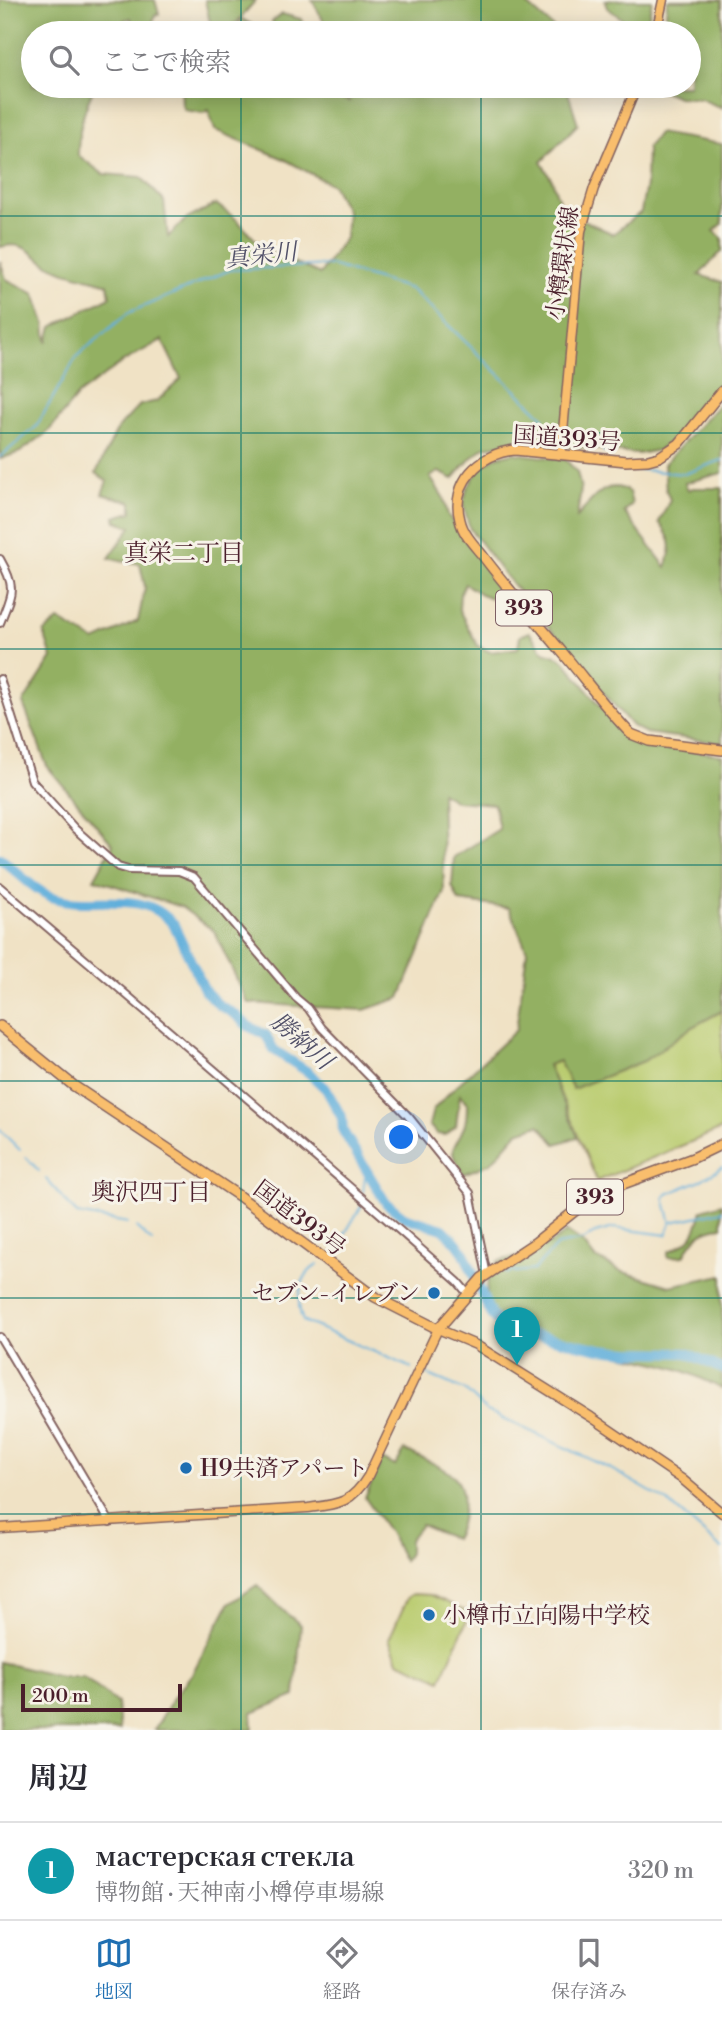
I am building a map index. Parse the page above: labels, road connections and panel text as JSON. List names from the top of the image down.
{
  "streets": {
    "highway": ["国道393号", "393"],
    "main road": ["小樽環状線"]
  },
  "crossings": [
    ["小樽環状線", "国道393号"],
    ["国道393号", "393"]
  ],
  "districts": ["真栄二丁目", "奥沢四丁目"],
  "water": ["真栄川", "勝納川"],
  "places": ["セブン-イレブン", "H9共済アパート", "小樽市立向陽中学校"],
  "scale_bar": "200 m",
  "page": {
    "search": "ここで検索",
    "pins": "1",
    "scale": "200 m",
    "heading": "周辺",
    "list": [
      {
        "mark": "1",
        "name": "мастерская стекла",
        "note": "博物館 · 天神南小樽停車場線",
        "value": "320 m"
      }
    ],
    "nav": ["地図", "経路", "保存済み"]
  }
}
